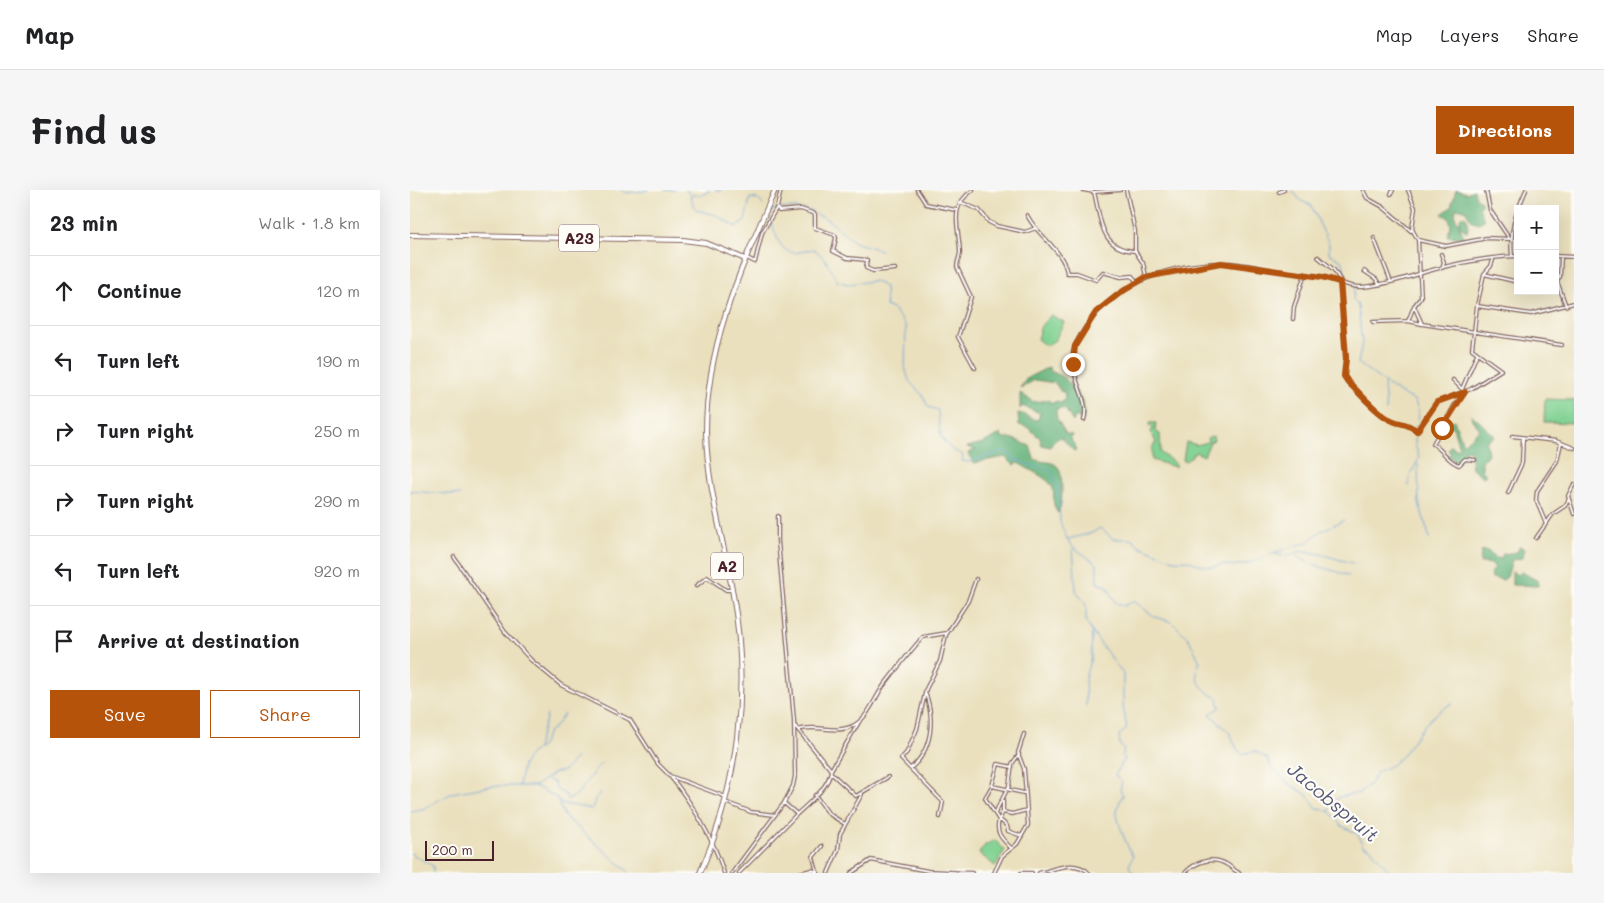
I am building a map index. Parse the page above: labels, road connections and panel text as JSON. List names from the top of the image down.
{
  "streets": {
    "main road": ["A23", "A2"]
  },
  "crossings": [
    ["A23", "A2"]
  ],
  "water": ["Jacobspruit"],
  "scale_bar": "200 m",
  "page": {
    "header": "Map",
    "nav": ["Map", "Layers", "Share"],
    "buttons": [
      "Directions",
      ["Save", "Share"]
    ],
    "title": "Find us",
    "heading": ["23 min", "Walk · 1.8 km"],
    "map_buttons": ["+", "−"],
    "list": [
      ["Continue", "120 m"],
      ["Turn left", "190 m"],
      ["Turn right", "250 m"],
      ["Turn right", "290 m"],
      ["Turn left", "920 m"],
      "Arrive at destination"
    ],
    "scale": "200 m"
  }
}
